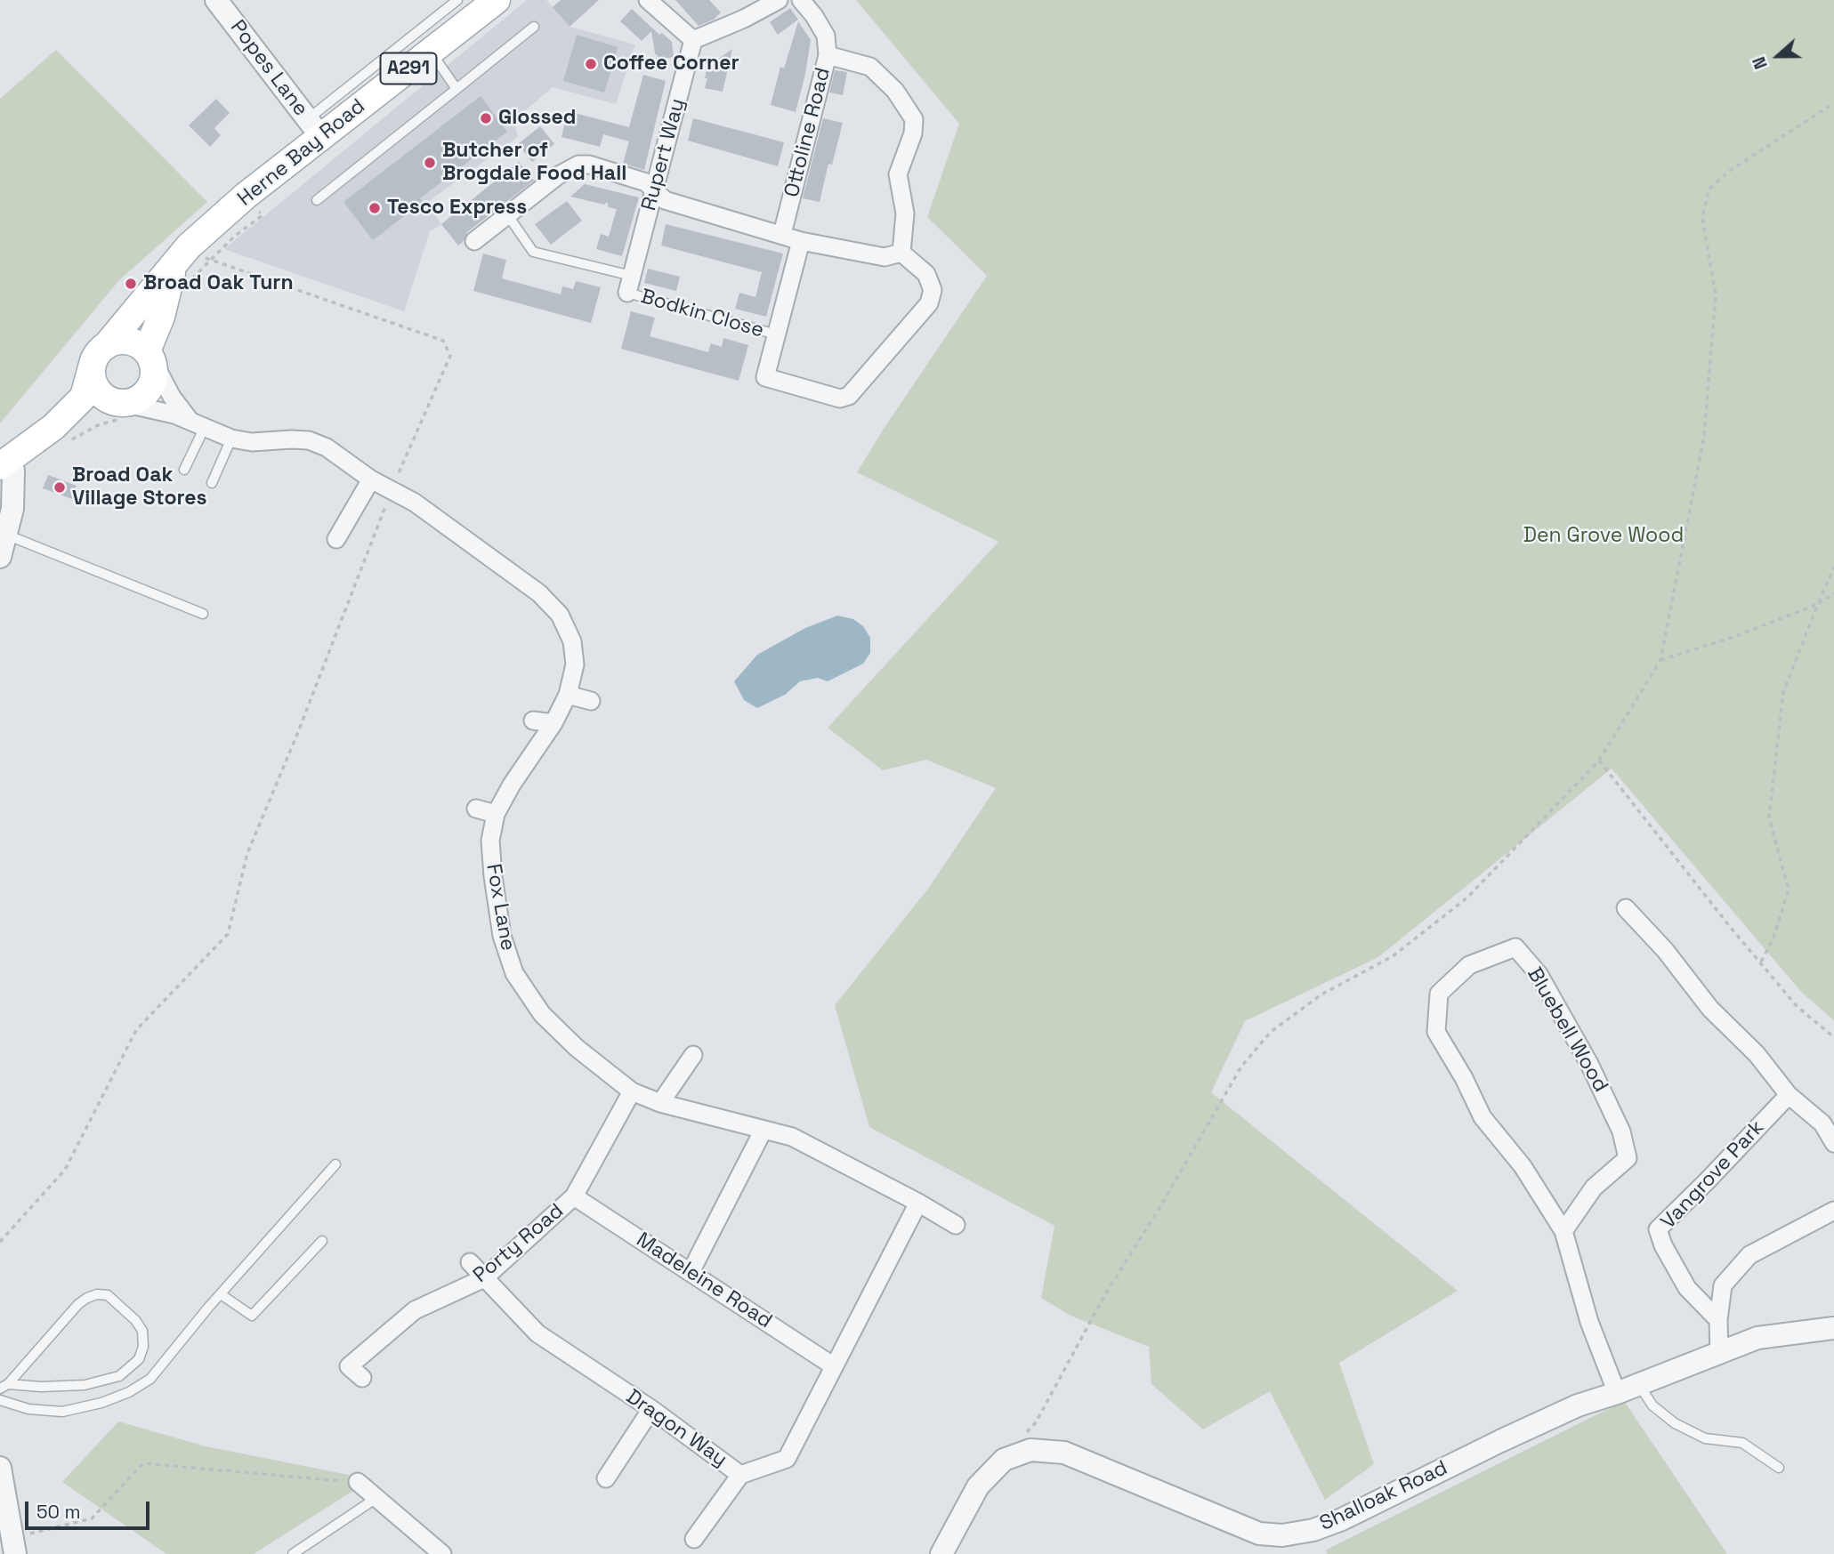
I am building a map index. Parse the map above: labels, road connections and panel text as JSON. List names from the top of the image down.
{
  "streets": {
    "main road": ["A291", "Herne Bay Road"],
    "street": [
      "Popes Lane",
      "Ottoline Road",
      "Rupert Way",
      "Fox Lane",
      "Bluebell Wood",
      "Vangrove Park",
      "Porty Road",
      "Madeleine Road",
      "Dragon Way",
      "Shalloak Road"
    ],
    "lane": ["Bodkin Close"]
  },
  "crossings": [
    ["Popes Lane", "Herne Bay Road"],
    ["Herne Bay Road", "Fox Lane"],
    ["Rupert Way", "Bodkin Close"],
    ["Fox Lane", "Porty Road"],
    ["Fox Lane", "Dragon Way"],
    ["Bluebell Wood", "Shalloak Road"],
    ["Porty Road", "Madeleine Road"],
    ["Porty Road", "Dragon Way"],
    ["Madeleine Road", "Dragon Way"]
  ],
  "parks": ["Den Grove Wood"],
  "places": [
    "Coffee Corner",
    "Glossed",
    "Butcher of Brogdale Food Hall",
    "Tesco Express",
    "Broad Oak Turn",
    "Broad Oak Village Stores"
  ],
  "scale_bar": "50 m",
  "north": "left"
}
